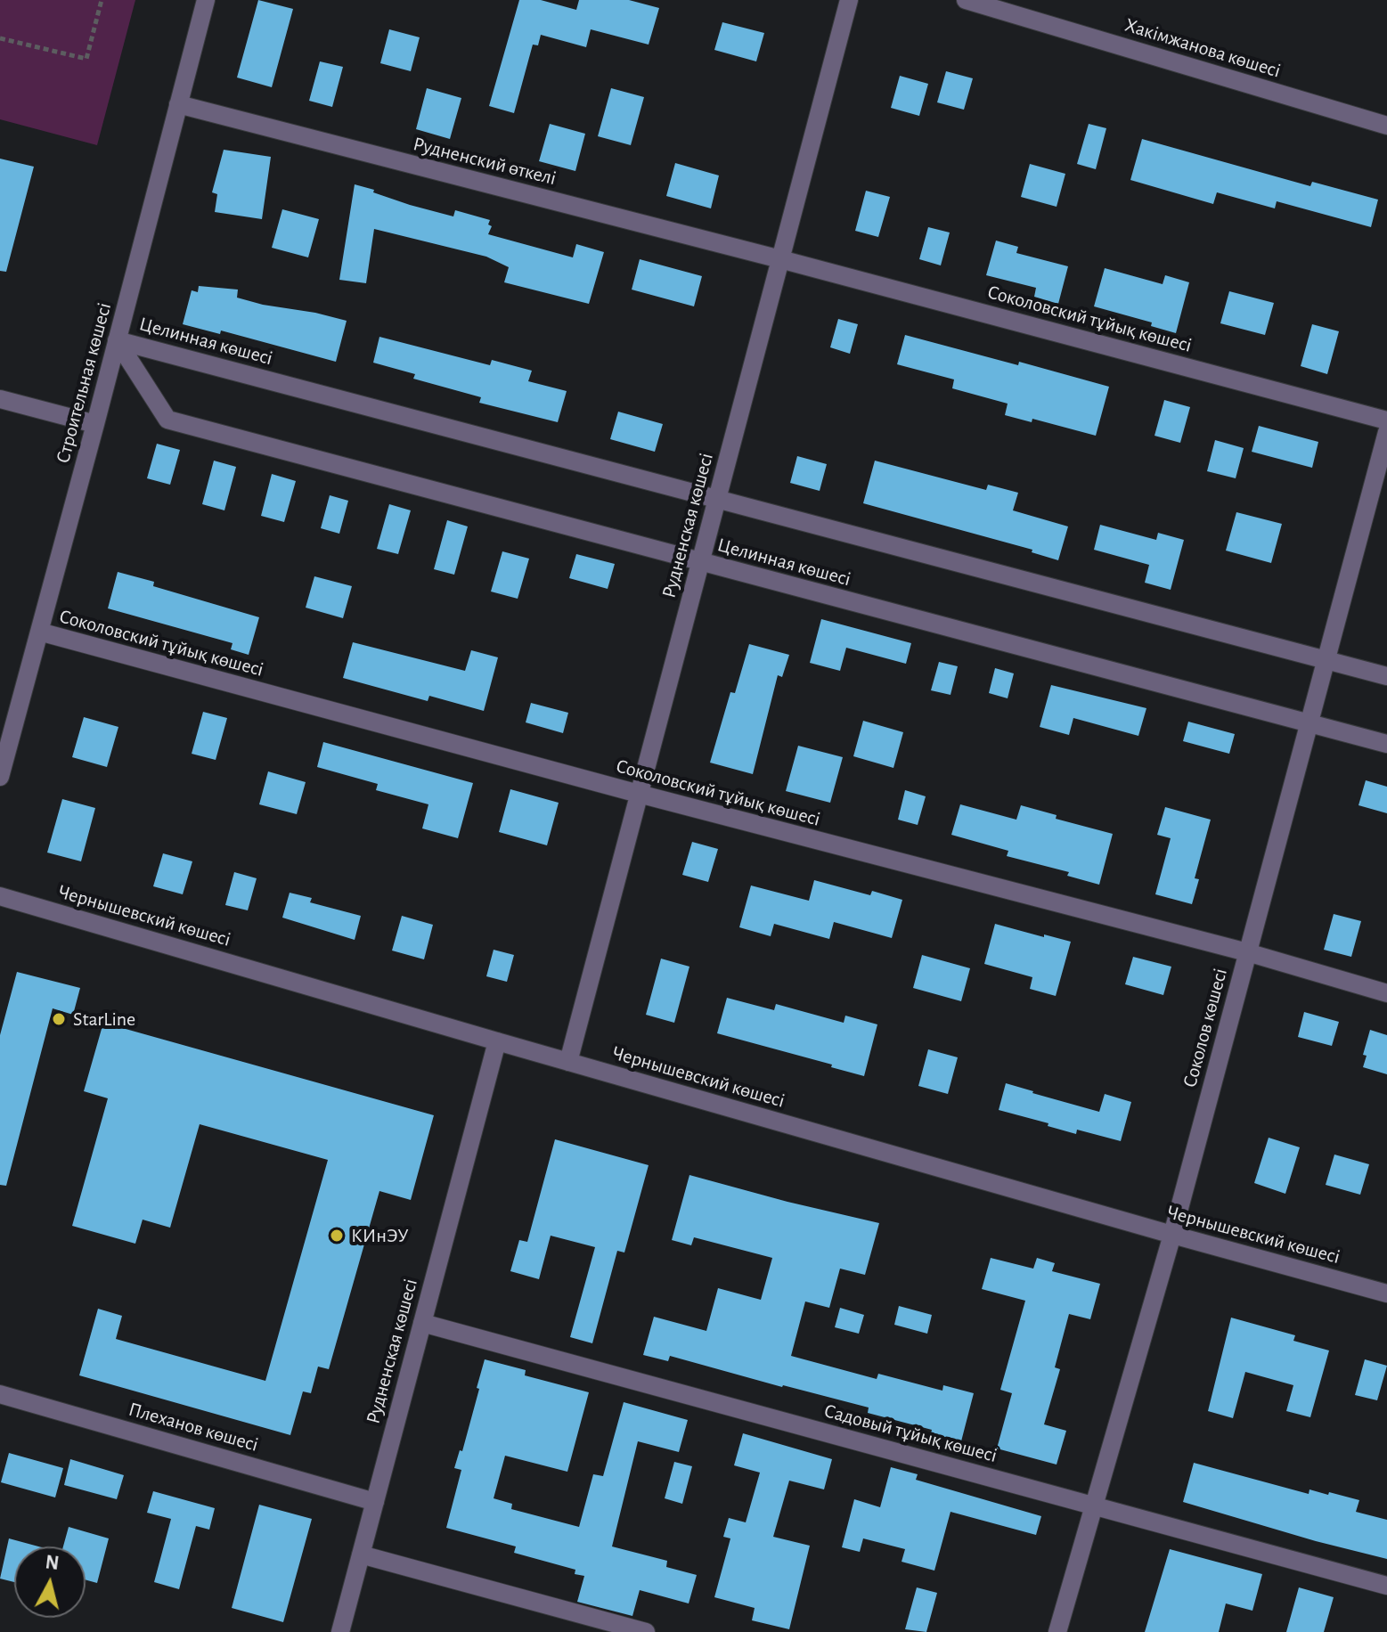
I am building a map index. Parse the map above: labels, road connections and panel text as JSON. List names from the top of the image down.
{
  "streets": {
    "street": [
      "Хакімжанова көшесі",
      "Рудненский өткелі",
      "Соколовский тұйық көшесі",
      "Целинная көшесі",
      "Строительная көшесі",
      "Рудненская көшесі",
      "Чернышевский көшесі",
      "Соколов көшесі",
      "Плеханов көшесі",
      "Садовый тұйық көшесі"
    ]
  },
  "crossings": [
    ["Рудненский өткелі", "Соколовский тұйық көшесі"],
    ["Рудненский өткелі", "Строительная көшесі"],
    ["Рудненский өткелі", "Рудненская көшесі"],
    ["Соколовский тұйық көшесі", "Строительная көшесі"],
    ["Соколовский тұйық көшесі", "Рудненская көшесі"],
    ["Соколовский тұйық көшесі", "Соколов көшесі"],
    ["Целинная көшесі", "Строительная көшесі"],
    ["Целинная көшесі", "Рудненская көшесі"],
    ["Целинная көшесі", "Соколов көшесі"],
    ["Рудненская көшесі", "Чернышевский көшесі"],
    ["Рудненская көшесі", "Плеханов көшесі"],
    ["Рудненская көшесі", "Садовый тұйық көшесі"],
    ["Чернышевский көшесі", "Соколов көшесі"],
    ["Соколов көшесі", "Садовый тұйық көшесі"]
  ],
  "places": ["StarLine", "КИнЭУ"],
  "north": "top"
}
